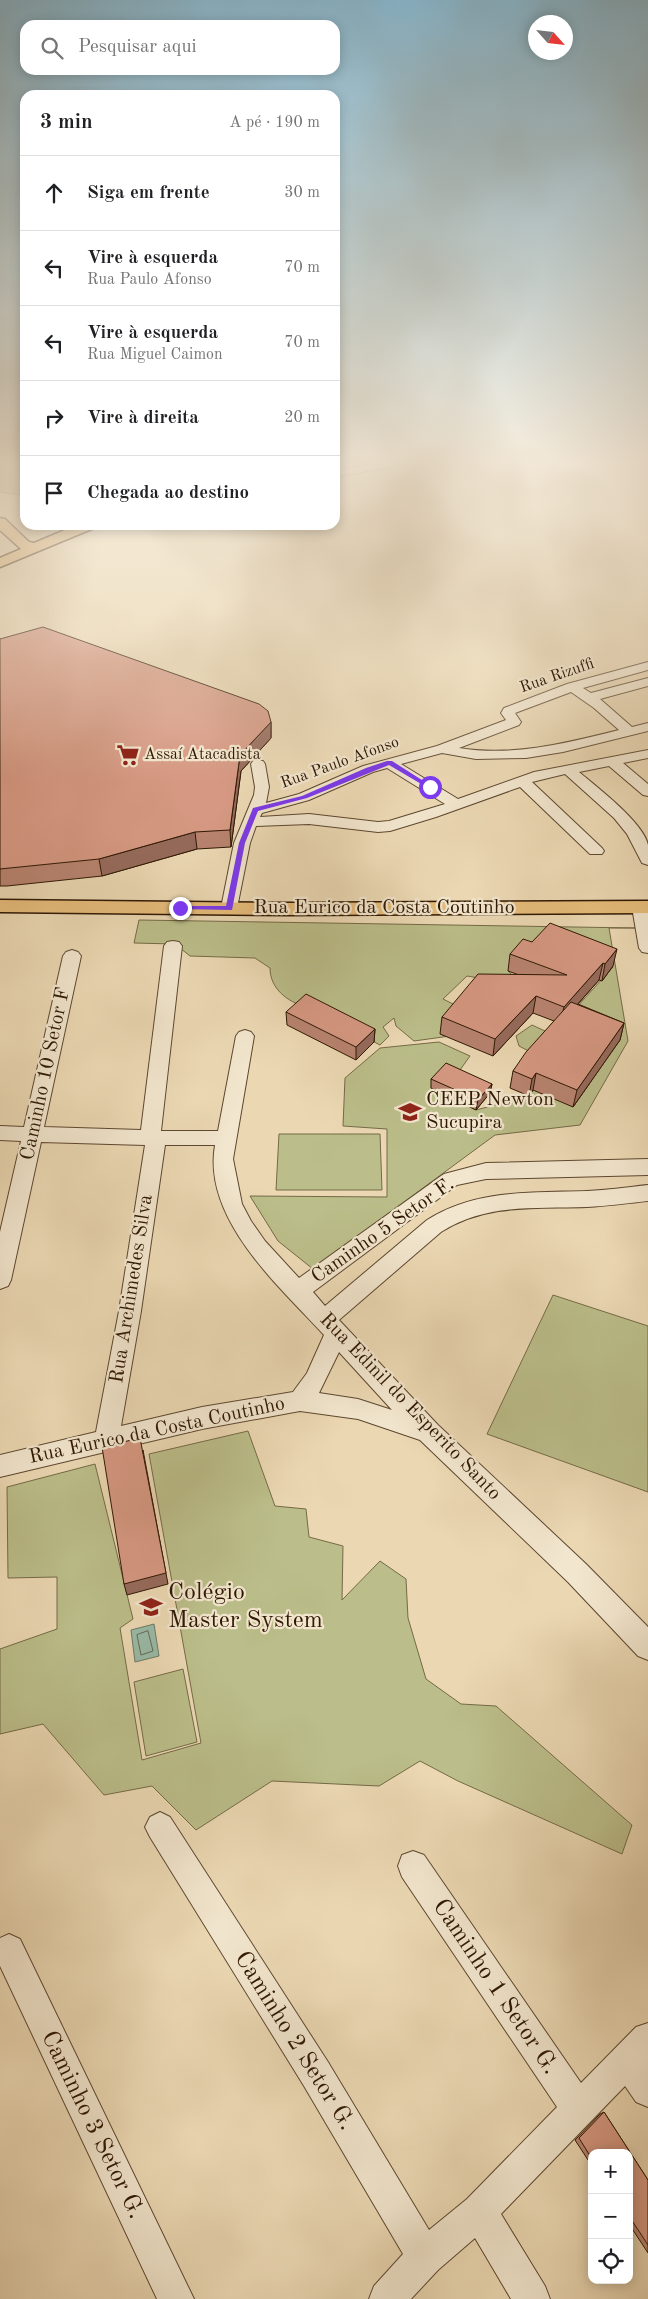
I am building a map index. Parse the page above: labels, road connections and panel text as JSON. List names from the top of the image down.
{
  "streets": {
    "main road": ["Rua Eurico da Costa Coutinho"],
    "street": [
      "Rua Rizuffi",
      "Rua Paulo Afonso",
      "Caminho 10 Setor F",
      "Caminho 5 Setor F.",
      "Rua Archimedes Silva",
      "Rua Edinil do Esperito Santo",
      "Caminho 1 Setor G.",
      "Caminho 2 Setor G.",
      "Caminho 3 Setor G."
    ]
  },
  "crossings": [
    ["Rua Rizuffi", "Rua Paulo Afonso"],
    ["Rua Eurico da Costa Coutinho", "Rua Archimedes Silva"],
    ["Rua Eurico da Costa Coutinho", "Rua Edinil do Esperito Santo"],
    ["Caminho 5 Setor F.", "Rua Edinil do Esperito Santo"]
  ],
  "places": {
    "supermarket": ["Assaí Atacadista"],
    "school or university": ["CEEP Newton Sucupira", "Colégio Master System"]
  },
  "north": "bottom right",
  "page": {
    "search": "Pesquisar aqui",
    "heading": ["3 min", "A pé · 190 m"],
    "list": [
      ["Siga em frente", "30 m"],
      ["Vire à esquerda", "Rua Paulo Afonso", "70 m"],
      ["Vire à esquerda", "Rua Miguel Caimon", "70 m"],
      ["Vire à direita", "20 m"],
      "Chegada ao destino"
    ],
    "map_buttons": ["+", "−"]
  }
}
